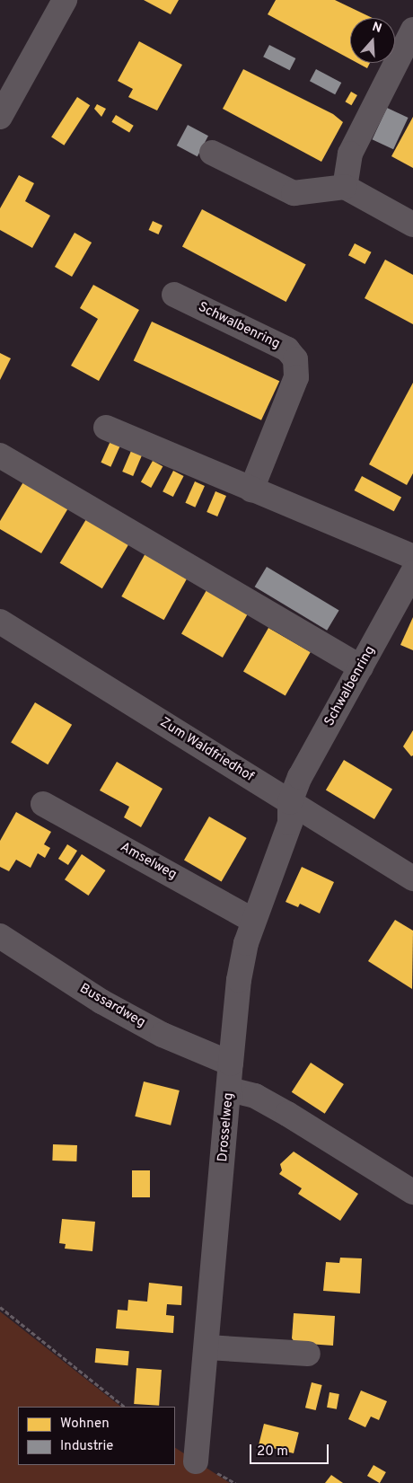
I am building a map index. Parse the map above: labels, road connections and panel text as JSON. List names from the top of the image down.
{
  "streets": {
    "street": [
      "Schwalbenring",
      "Zum Waldfriedhof",
      "Amselweg",
      "Bussardweg",
      "Drosselweg"
    ]
  },
  "crossings": [
    ["Schwalbenring", "Zum Waldfriedhof"],
    ["Schwalbenring", "Drosselweg"],
    ["Zum Waldfriedhof", "Drosselweg"],
    ["Amselweg", "Drosselweg"],
    ["Bussardweg", "Drosselweg"]
  ],
  "legend": ["Wohnen", "Industrie"],
  "scale_bar": "20 m",
  "north": "top"
}
